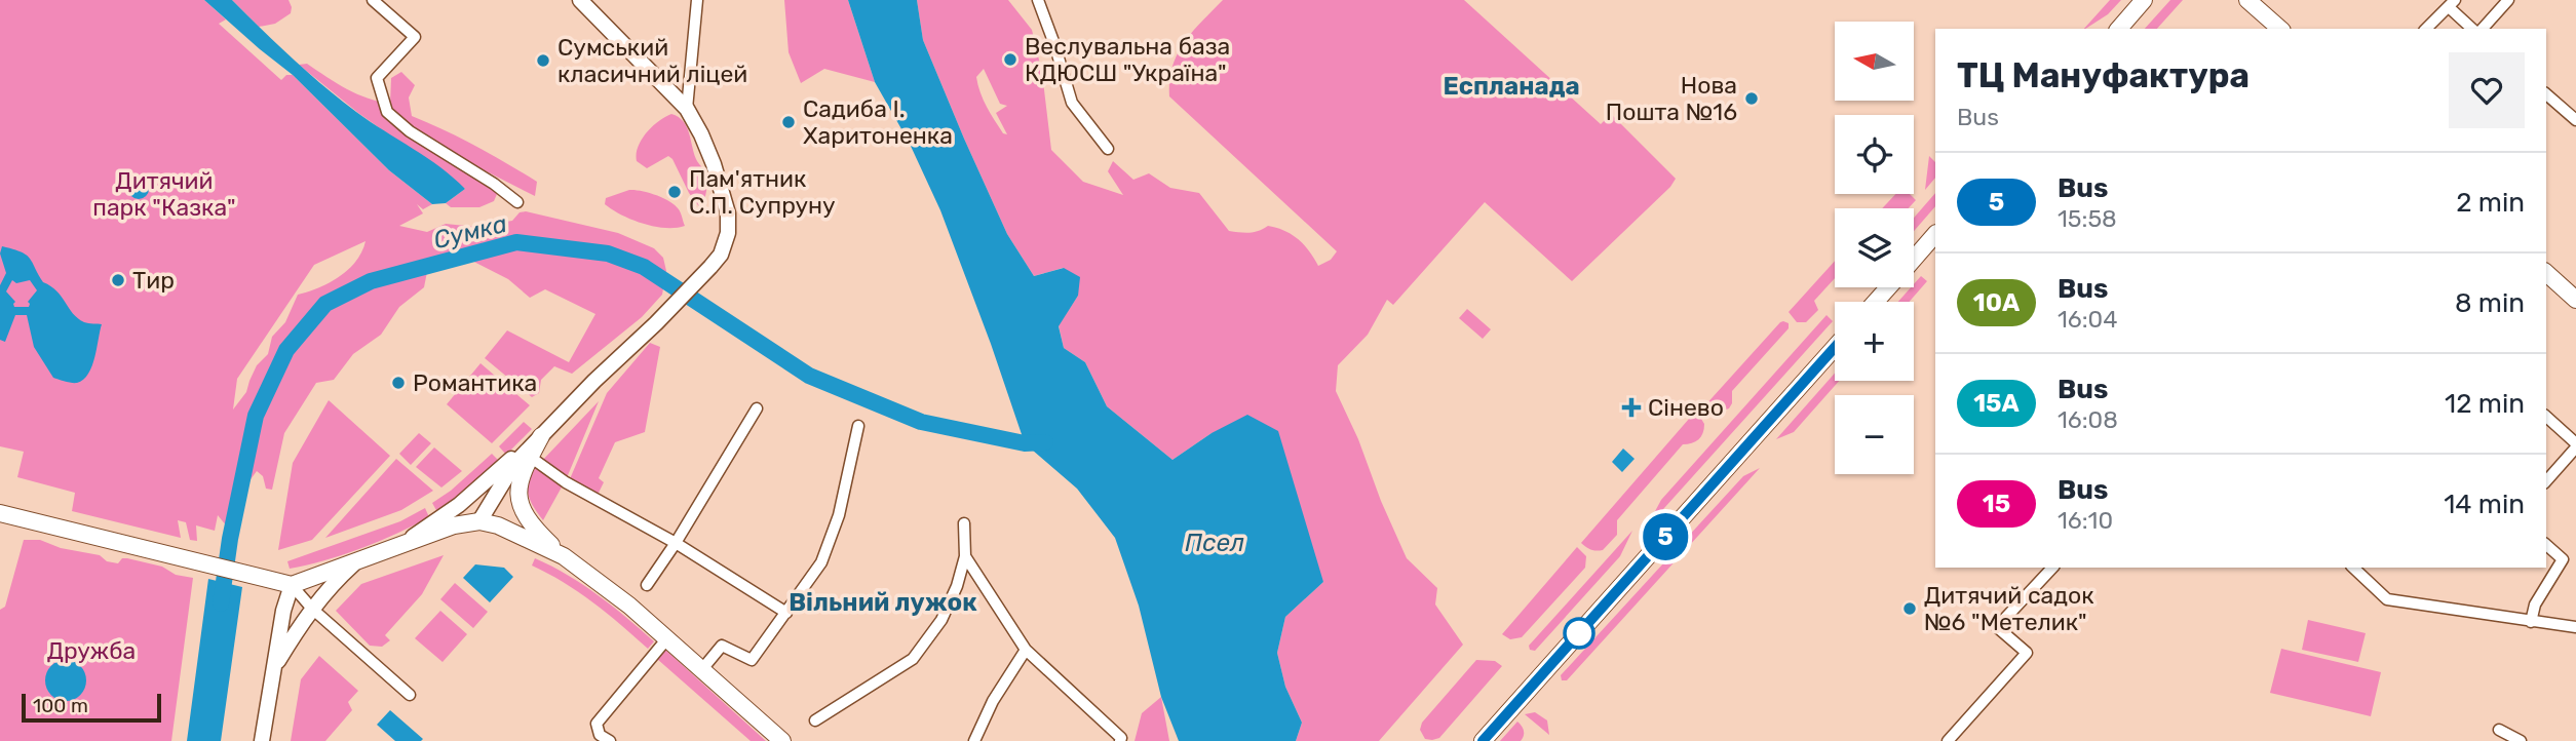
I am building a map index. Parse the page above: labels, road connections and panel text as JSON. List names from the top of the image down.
{
  "districts": ["Еспланада", "Вільний лужок"],
  "water": ["Сумка", "Псел"],
  "parks": ["Дитячий парк \"Казка\"", "Дружба"],
  "places": {
    "other": [
      "Веслувальна база КДЮСШ \"Україна\"",
      "Сумський класичний ліцей",
      "Нова Пошта №16",
      "Садиба І. Харитоненка",
      "Пам'ятник С.П. Супруну",
      "Тир",
      "Романтика",
      "Дитячий садок №6 \"Метелик\""
    ],
    "health": ["Сінево"]
  },
  "lines": ["bus line 5"],
  "scale_bar": "100 m",
  "north": "left",
  "page": {
    "on_map": "5",
    "map_buttons": ["+", "−"],
    "heading": ["ТЦ Мануфактура", "Bus"],
    "list": [
      {
        "mark": "5",
        "name": "Bus",
        "note": "15:58",
        "value": "2 min"
      },
      {
        "mark": "10А",
        "name": "Bus",
        "note": "16:04",
        "value": "8 min"
      },
      {
        "mark": "15А",
        "name": "Bus",
        "note": "16:08",
        "value": "12 min"
      },
      {
        "mark": "15",
        "name": "Bus",
        "note": "16:10",
        "value": "14 min"
      }
    ],
    "scale": "100 m"
  }
}
